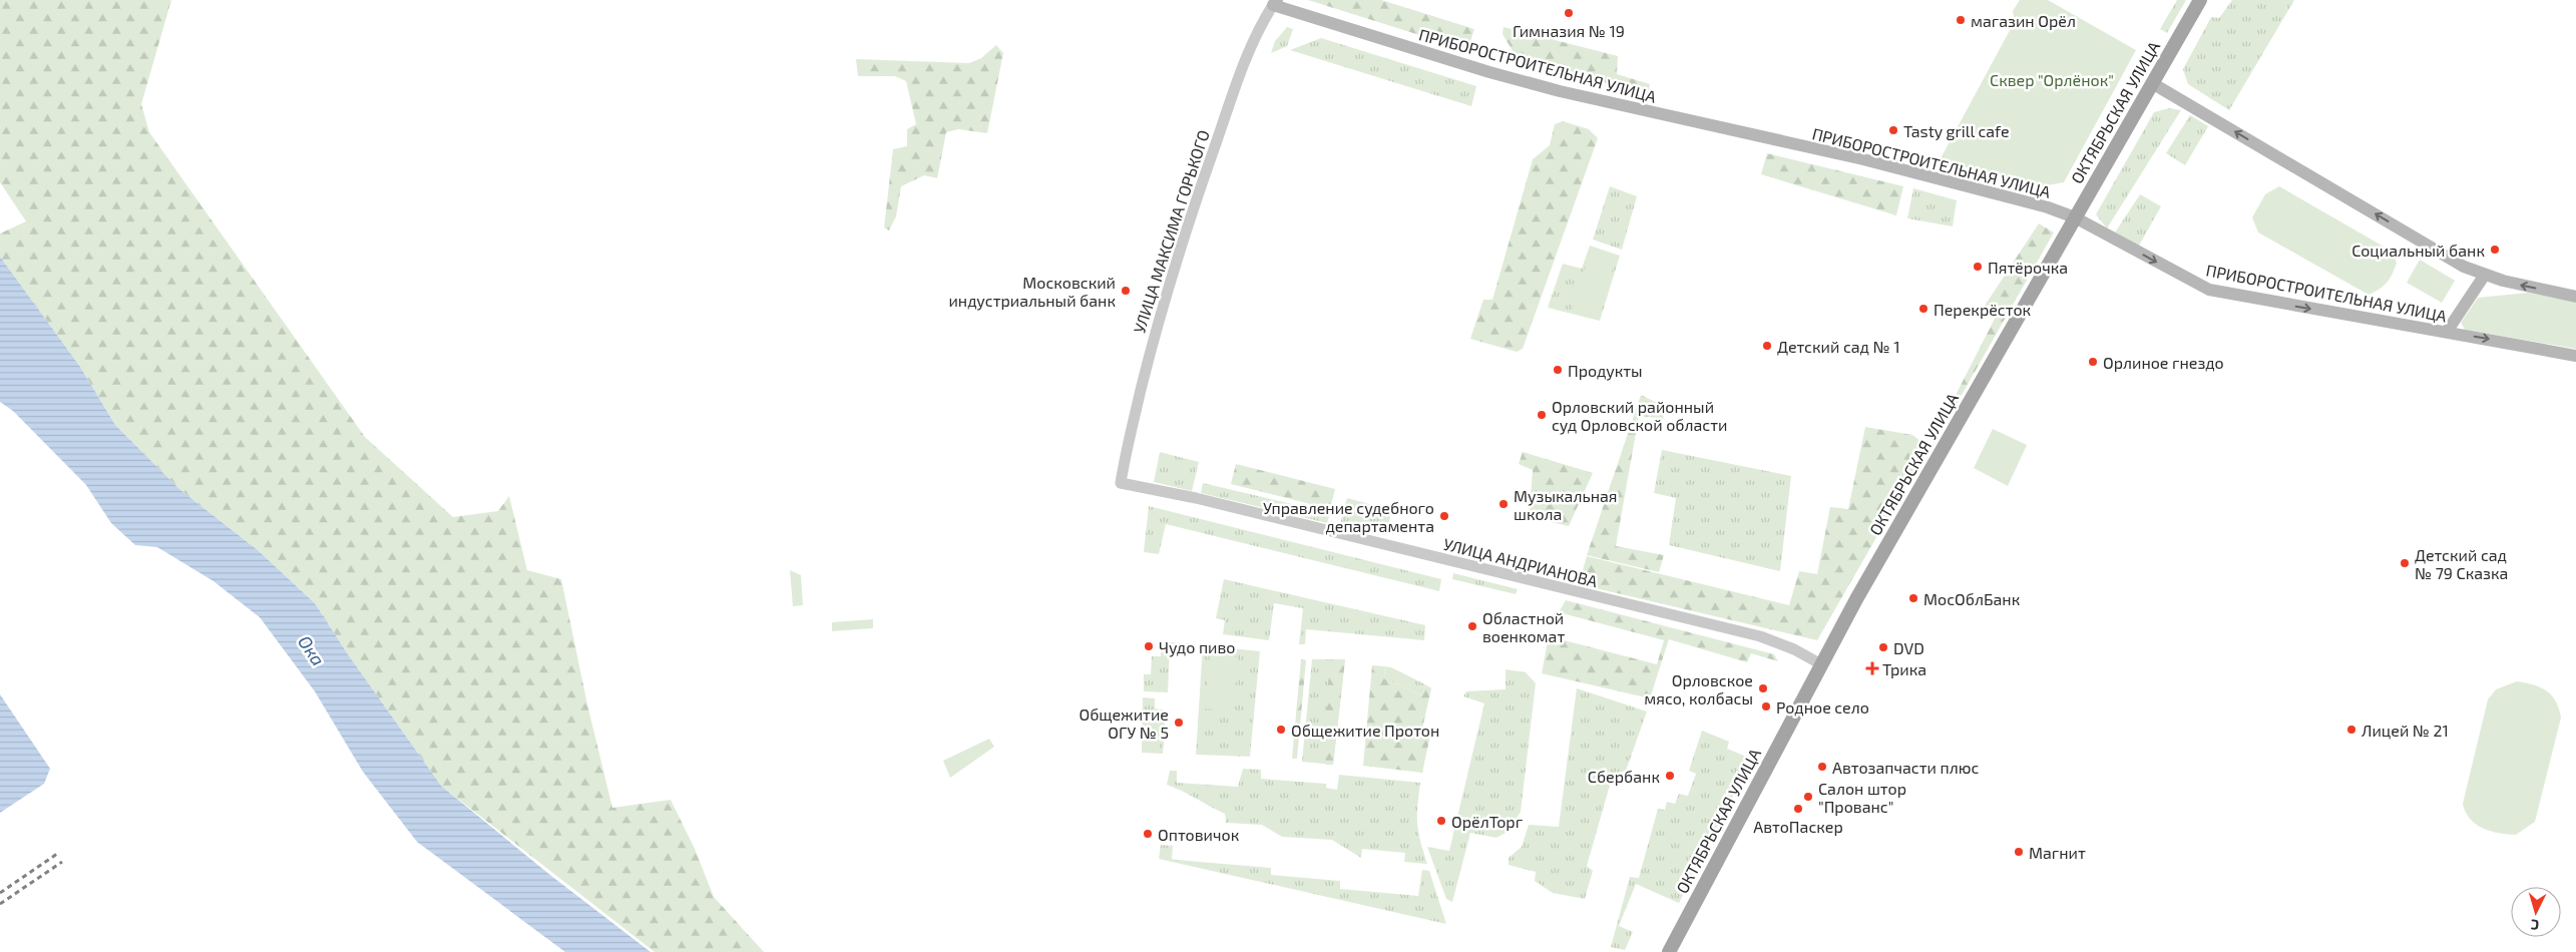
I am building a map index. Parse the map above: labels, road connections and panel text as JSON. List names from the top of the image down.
{
  "streets": {
    "main road": ["ПРИБОРОСТРОИТЕЛЬНАЯ УЛИЦА", "ОКТЯБРЬСКАЯ УЛИЦА"],
    "street": ["УЛИЦА МАКСИМА ГОРЬКОГО", "УЛИЦА АНДРИАНОВА"]
  },
  "crossings": [
    ["ПРИБОРОСТРОИТЕЛЬНАЯ УЛИЦА", "ОКТЯБРЬСКАЯ УЛИЦА"],
    ["ПРИБОРОСТРОИТЕЛЬНАЯ УЛИЦА", "УЛИЦА МАКСИМА ГОРЬКОГО"],
    ["ОКТЯБРЬСКАЯ УЛИЦА", "УЛИЦА АНДРИАНОВА"],
    ["УЛИЦА МАКСИМА ГОРЬКОГО", "УЛИЦА АНДРИАНОВА"]
  ],
  "water": ["Ока"],
  "parks": ["Сквер \"Орлёнок\""],
  "places": {
    "other": [
      "Гимназия № 19",
      "магазин Орёл",
      "Tasty grill cafe",
      "Социальный банк",
      "Пятёрочка",
      "Московский индустриальный банк",
      "Перекрёсток",
      "Детский сад № 1",
      "Орлиное гнездо",
      "Продукты",
      "Орловский районный суд Орловской области",
      "Музыкальная школа",
      "Управление судебного департамента",
      "Детский сад № 79 Сказка",
      "МосОблБанк",
      "Областной военкомат",
      "Чудо пиво",
      "DVD",
      "Орловское мясо, колбасы",
      "Родное село",
      "Общежитие ОГУ № 5",
      "Общежитие Протон",
      "Лицей № 21",
      "Автозапчасти плюс",
      "Сбербанк",
      "Салон штор \"Прованс\"",
      "АвтоПаскер",
      "ОрёлТорг",
      "Оптовичок",
      "Магнит"
    ],
    "health": ["Трика"]
  },
  "north": "bottom"
}
